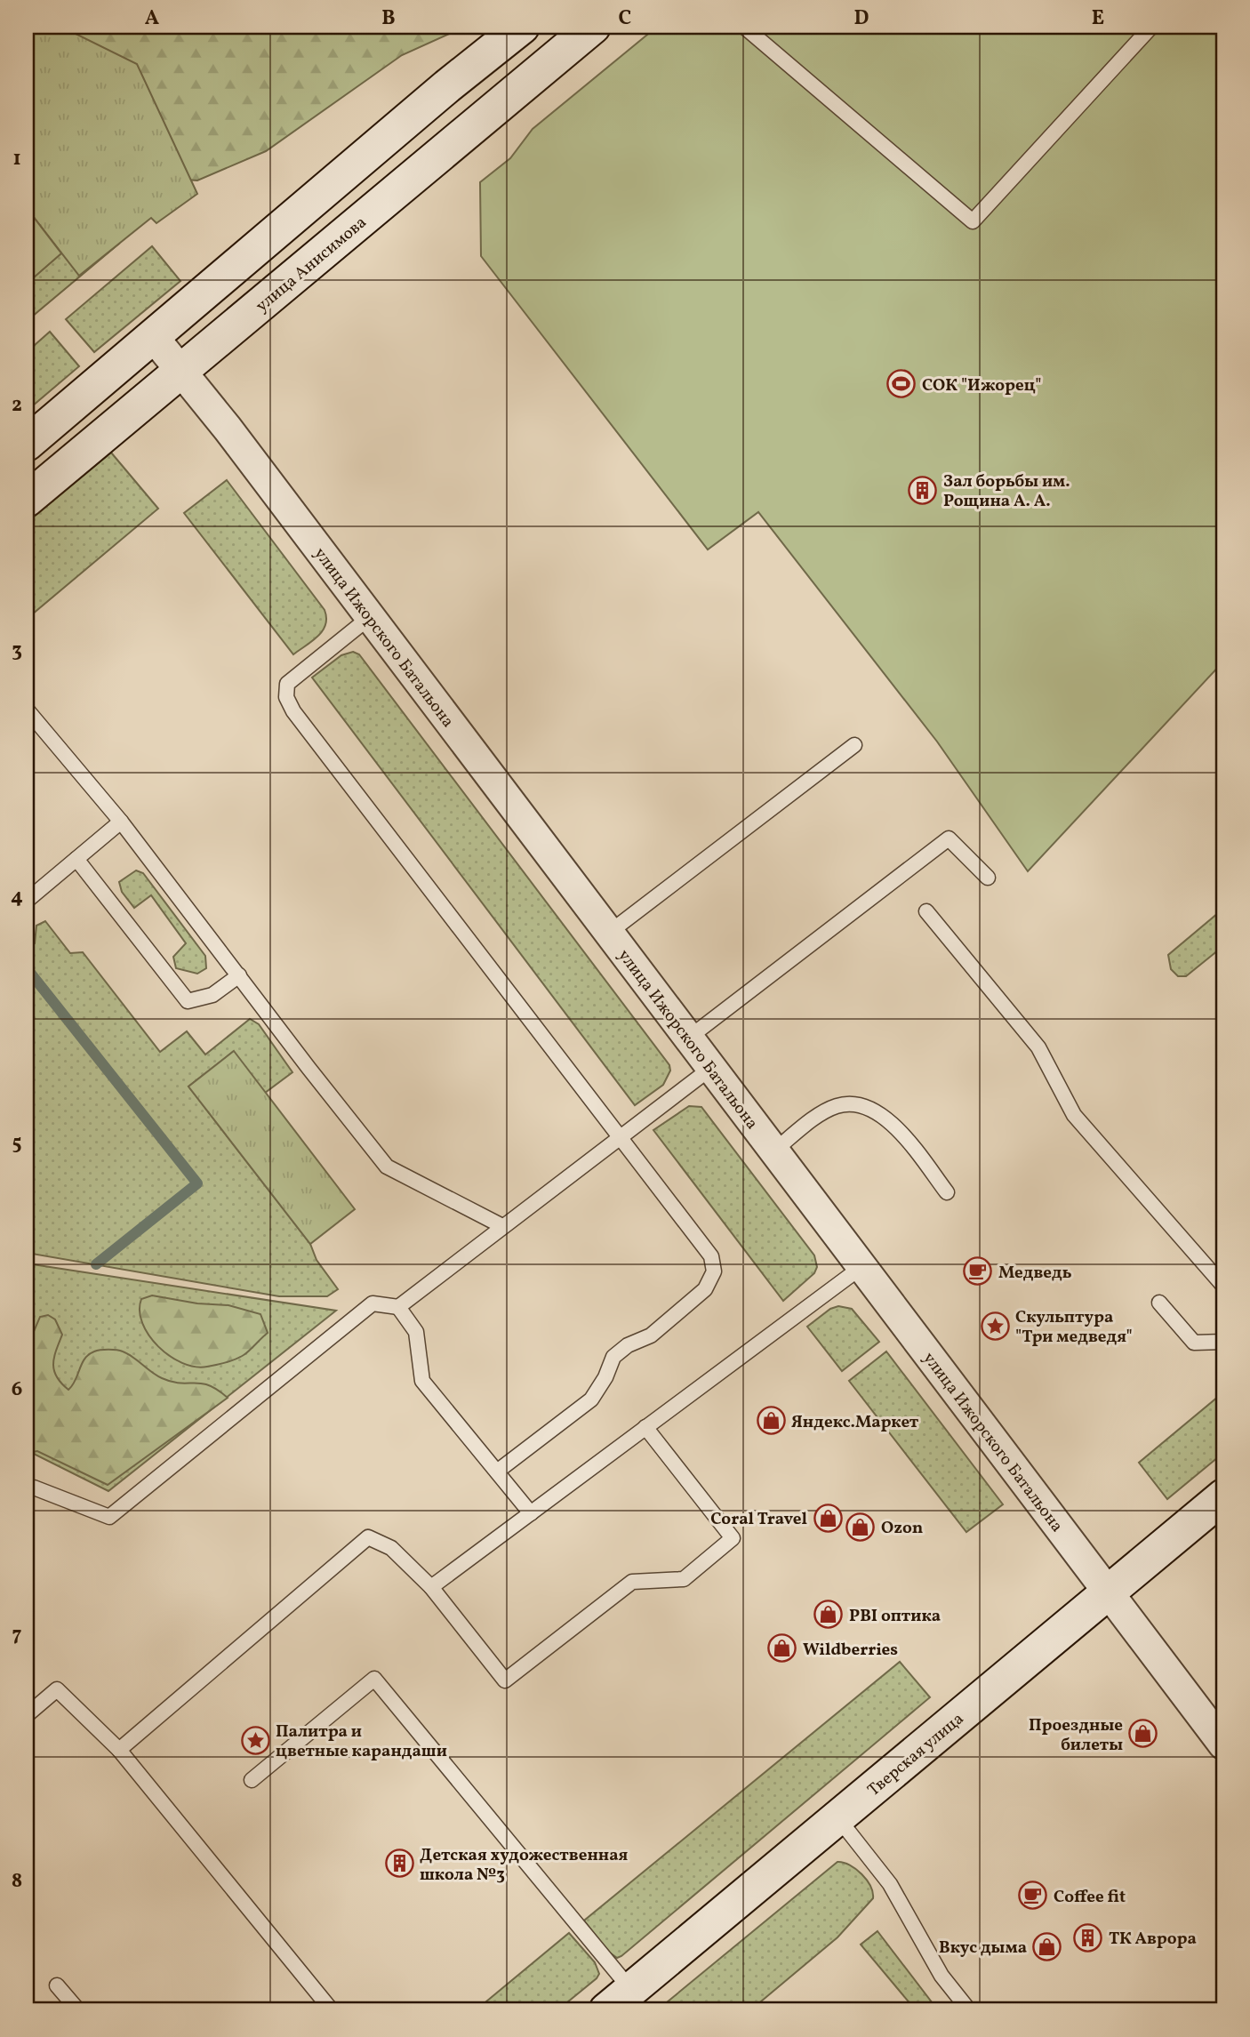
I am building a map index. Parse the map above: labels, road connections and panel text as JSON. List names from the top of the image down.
{
  "streets": {
    "main road": ["улица Анисимова", "Тверская улица"],
    "street": ["улица Ижорского Батальона"]
  },
  "crossings": [
    ["улица Анисимова", "улица Ижорского Батальона"],
    ["улица Ижорского Батальона", "Тверская улица"]
  ],
  "places": {
    "sports": ["СОК \"Ижорец\""],
    "building": ["Зал борьбы им. Рощина А. А.", "Детская художественная школа №3", "ТК Аврора"],
    "cafe": ["Медведь", "Coffee fit"],
    "place": ["Скульптура \"Три медведя\"", "Палитра и цветные карандаши"],
    "shop": [
      "Яндекс.Маркет",
      "Coral Travel",
      "Ozon",
      "PBI оптика",
      "Wildberries",
      "Проездные билеты",
      "Вкус дыма"
    ]
  },
  "grid": {
    "columns": [
      "A",
      "B",
      "C",
      "D",
      "E"
    ],
    "rows": [
      "1",
      "2",
      "3",
      "4",
      "5",
      "6",
      "7",
      "8"
    ]
  }
}
